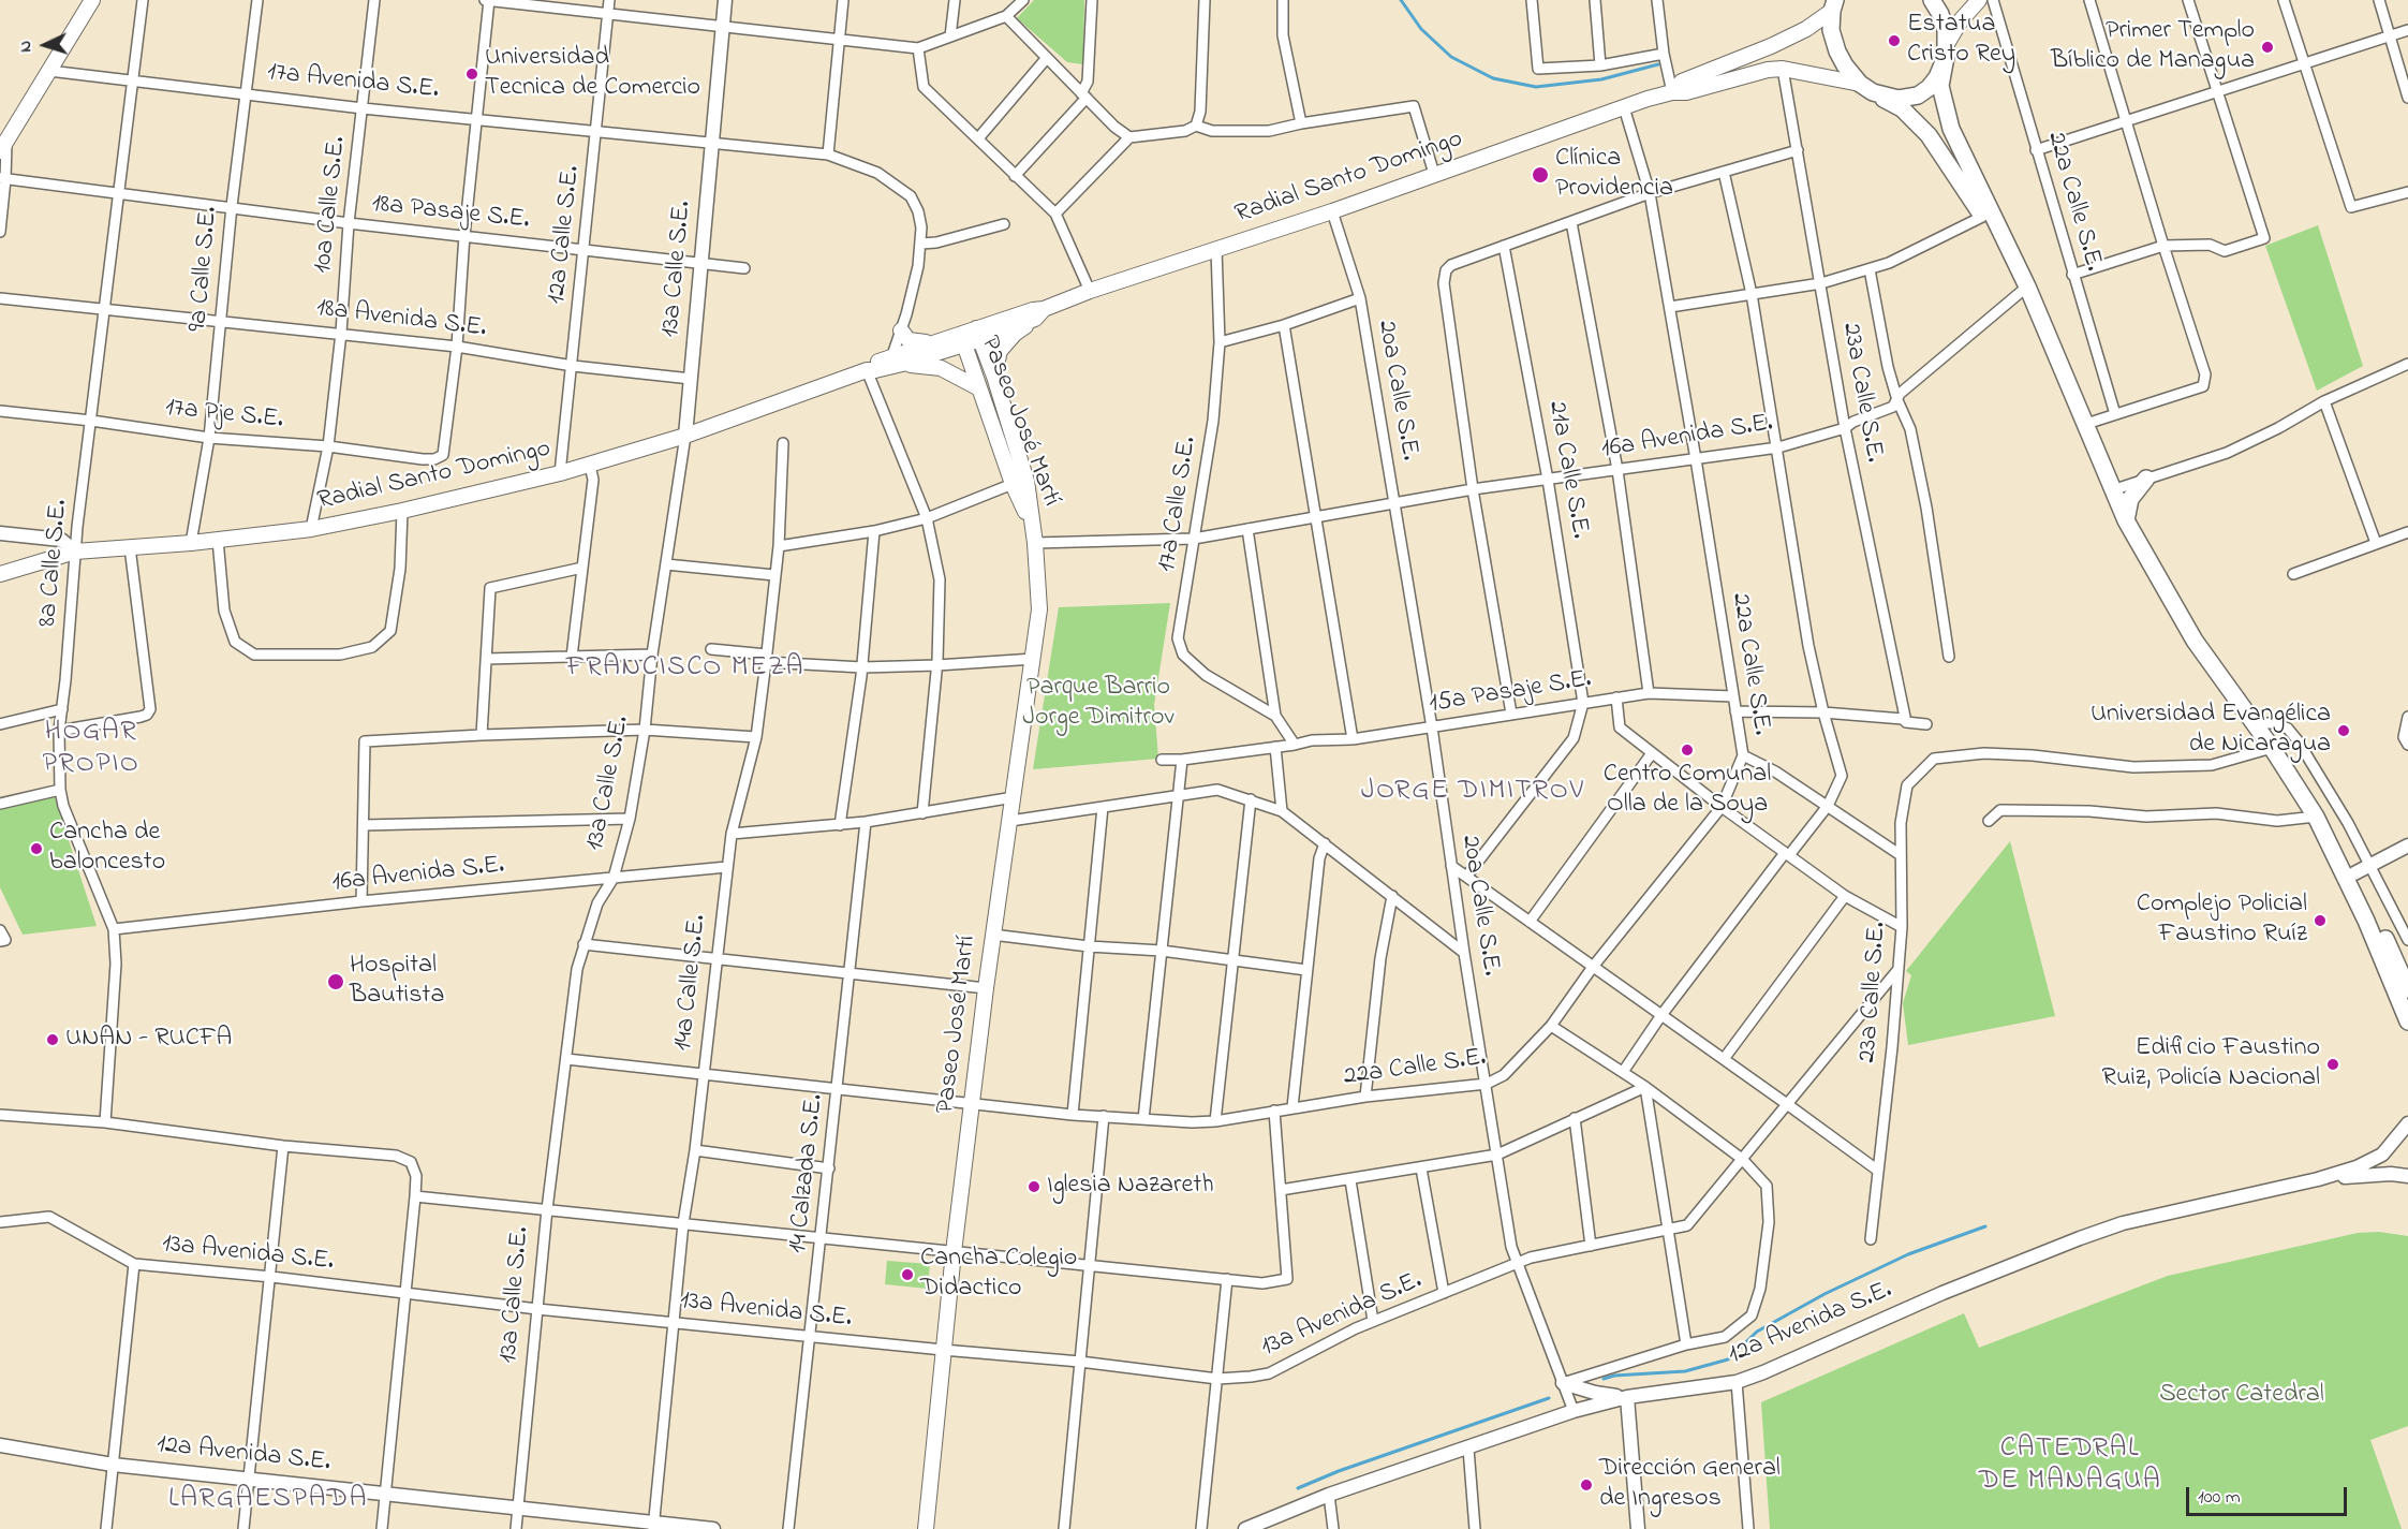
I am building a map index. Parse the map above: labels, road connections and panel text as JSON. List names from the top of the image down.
{
  "streets": {
    "main road": ["Radial Santo Domingo", "Paseo José Martí"],
    "street": [
      "17a Avenida S.E.",
      "22a Calle S.E.",
      "10a Calle S.E.",
      "18a Pasaje S.E.",
      "12a Calle S.E.",
      "9a Calle S.E.",
      "13a Calle S.E.",
      "18a Avenida S.E.",
      "20a Calle S.E.",
      "23a Calle S.E.",
      "17a Pje S.E.",
      "16a Avenida S.E.",
      "21a Calle S.E.",
      "17a Calle S.E.",
      "8a Calle S.E.",
      "15a Pasaje S.E.",
      "14a Calle S.E.",
      "14 Calzada S.E.",
      "13a Avenida S.E.",
      "12a Avenida S.E."
    ]
  },
  "crossings": [
    ["17a Avenida S.E.", "10a Calle S.E."],
    ["17a Avenida S.E.", "12a Calle S.E."],
    ["17a Avenida S.E.", "9a Calle S.E."],
    ["17a Avenida S.E.", "13a Calle S.E."],
    ["17a Avenida S.E.", "8a Calle S.E."],
    ["Radial Santo Domingo", "22a Calle S.E."],
    ["Radial Santo Domingo", "10a Calle S.E."],
    ["Radial Santo Domingo", "12a Calle S.E."],
    ["Radial Santo Domingo", "9a Calle S.E."],
    ["Radial Santo Domingo", "13a Calle S.E."],
    ["Radial Santo Domingo", "20a Calle S.E."],
    ["Radial Santo Domingo", "23a Calle S.E."],
    ["Radial Santo Domingo", "Paseo José Martí"],
    ["Radial Santo Domingo", "17a Calle S.E."],
    ["Radial Santo Domingo", "8a Calle S.E."],
    ["22a Calle S.E.", "13a Calle S.E."],
    ["22a Calle S.E.", "20a Calle S.E."],
    ["22a Calle S.E.", "Paseo José Martí"],
    ["22a Calle S.E.", "16a Avenida S.E."],
    ["22a Calle S.E.", "15a Pasaje S.E."],
    ["22a Calle S.E.", "14a Calle S.E."],
    ["22a Calle S.E.", "14 Calzada S.E."],
    ["10a Calle S.E.", "18a Pasaje S.E."],
    ["10a Calle S.E.", "18a Avenida S.E."],
    ["10a Calle S.E.", "17a Pje S.E."],
    ["18a Pasaje S.E.", "12a Calle S.E."],
    ["18a Pasaje S.E.", "9a Calle S.E."],
    ["18a Pasaje S.E.", "8a Calle S.E."],
    ["12a Calle S.E.", "18a Avenida S.E."],
    ["9a Calle S.E.", "18a Avenida S.E."],
    ["9a Calle S.E.", "17a Pje S.E."],
    ["13a Calle S.E.", "18a Avenida S.E."],
    ["13a Calle S.E.", "16a Avenida S.E."],
    ["13a Calle S.E.", "13a Avenida S.E."],
    ["13a Calle S.E.", "12a Avenida S.E."],
    ["18a Avenida S.E.", "17a Pje S.E."],
    ["18a Avenida S.E.", "8a Calle S.E."],
    ["20a Calle S.E.", "16a Avenida S.E."],
    ["20a Calle S.E.", "15a Pasaje S.E."],
    ["20a Calle S.E.", "13a Avenida S.E."],
    ["20a Calle S.E.", "12a Avenida S.E."],
    ["23a Calle S.E.", "16a Avenida S.E."],
    ["23a Calle S.E.", "13a Avenida S.E."],
    ["17a Pje S.E.", "8a Calle S.E."],
    ["Paseo José Martí", "16a Avenida S.E."],
    ["Paseo José Martí", "13a Avenida S.E."],
    ["16a Avenida S.E.", "21a Calle S.E."],
    ["16a Avenida S.E.", "17a Calle S.E."],
    ["16a Avenida S.E.", "8a Calle S.E."],
    ["16a Avenida S.E.", "14a Calle S.E."],
    ["21a Calle S.E.", "15a Pasaje S.E."],
    ["14a Calle S.E.", "13a Avenida S.E."],
    ["14a Calle S.E.", "12a Avenida S.E."],
    ["14 Calzada S.E.", "13a Avenida S.E."]
  ],
  "districts": [
    "FRANCISCO MEZA",
    "HOGAR PROPIO",
    "JORGE DIMITROV",
    "CATEDRAL DE MANAGUA",
    "LARGAESPADA"
  ],
  "parks": ["Parque Barrio Jorge Dimitrov", "Sector Catedral"],
  "places": [
    "Estatua Cristo Rey",
    "Primer Templo Bíblico de Managua",
    "Universidad Tecnica de Comercio",
    "Clínica Providencia",
    "Universidad Evangélica de Nicaragua",
    "Centro Comunal Olla de la Soya",
    "Cancha de baloncesto",
    "Complejo Policial Faustino Ruíz",
    "Hospital Bautista",
    "UNAN - RUCFA",
    "Edificio Faustino Ruiz, Policía Nacional",
    "Iglesia Nazareth",
    "Cancha Colegio Didactico",
    "Dirección General de Ingresos"
  ],
  "scale_bar": "100 m",
  "north": "left"
}
